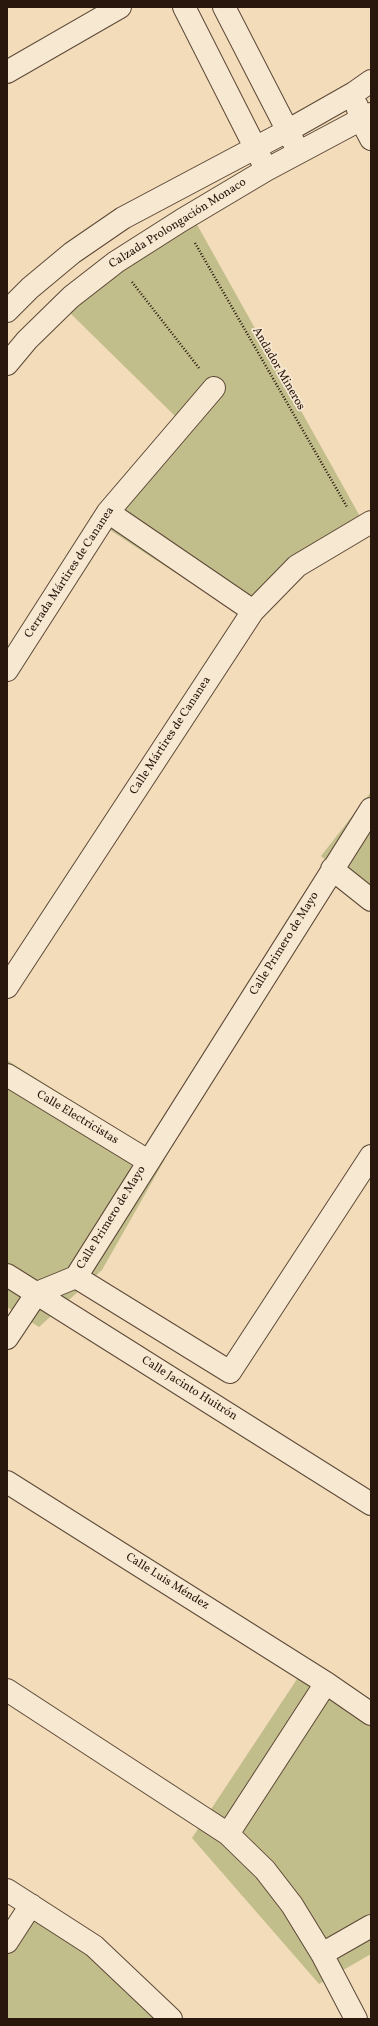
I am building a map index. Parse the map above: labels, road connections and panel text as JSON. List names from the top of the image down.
{
  "streets": {
    "street": [
      "Calzada Prolongación Monaco",
      "Cerrada Mártires de Cananea",
      "Calle Mártires de Cananea",
      "Calle Primero de Mayo",
      "Calle Electricistas",
      "Calle Jacinto Huitrón",
      "Calle Luis Méndez"
    ],
    "path": ["Andador Mineros"]
  },
  "crossings": [
    ["Calzada Prolongación Monaco", "Andador Mineros"],
    ["Andador Mineros", "Calle Mártires de Cananea"],
    ["Calle Primero de Mayo", "Calle Electricistas"]
  ]
}
